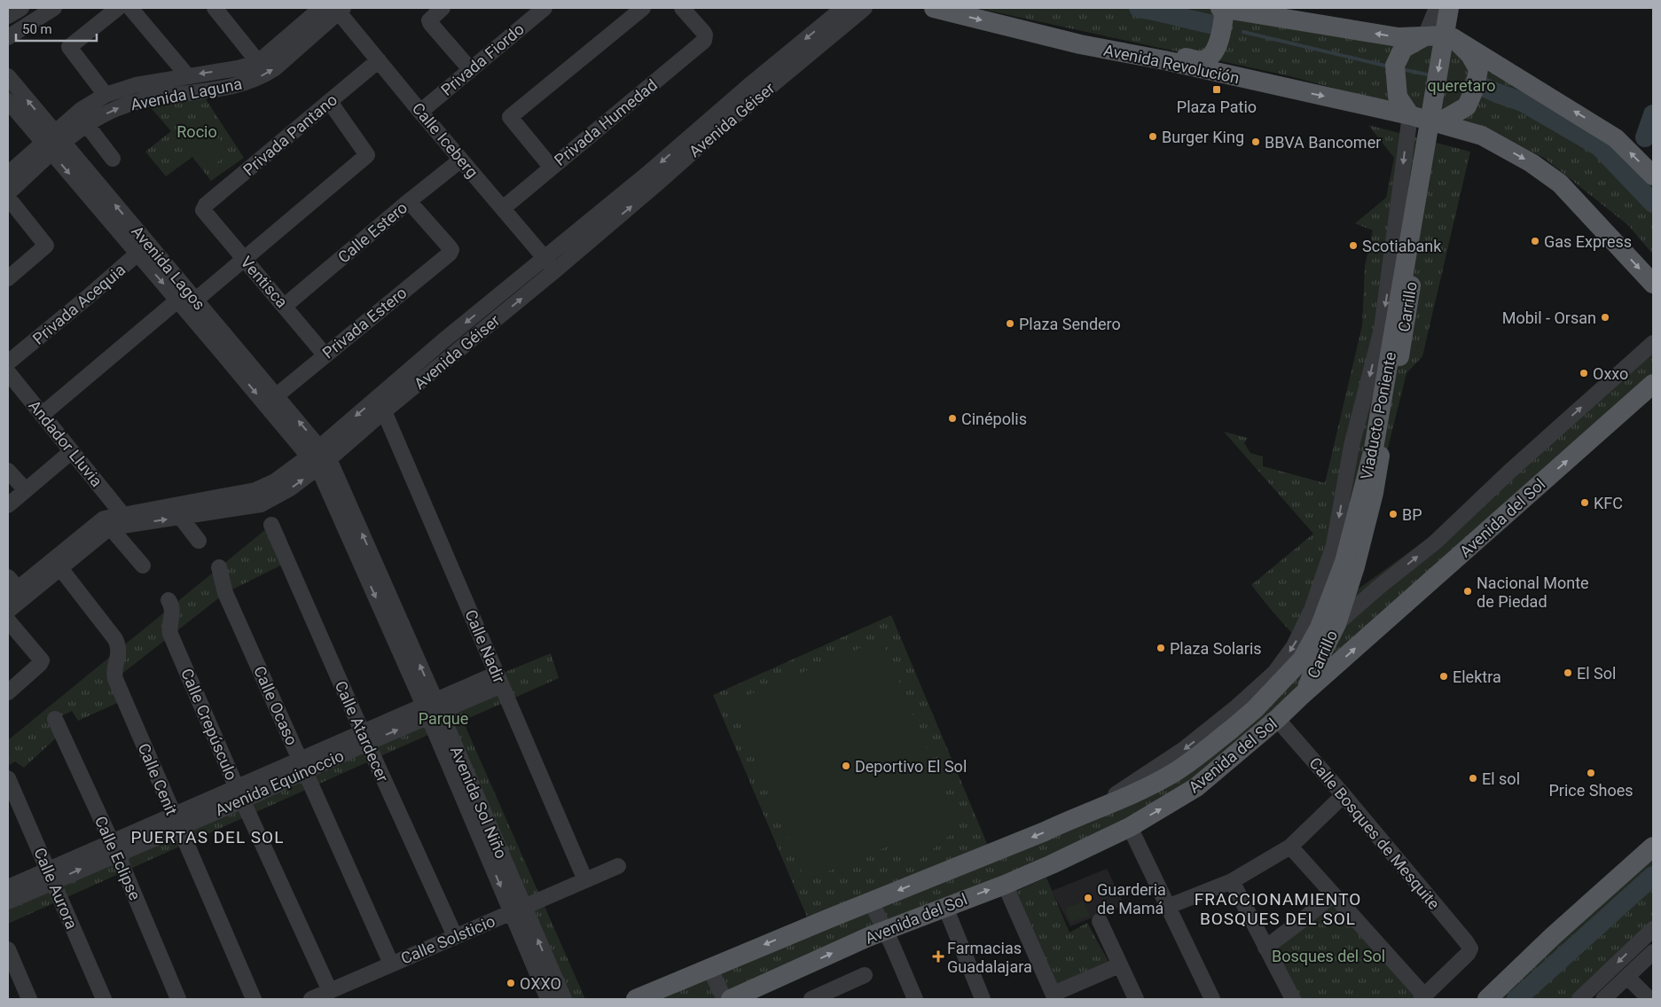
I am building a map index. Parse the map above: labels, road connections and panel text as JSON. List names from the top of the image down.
{
  "streets": {
    "main road": [
      "Avenida Revolución",
      "Carrillo",
      "Viaducto Poniente",
      "Avenida del Sol"
    ],
    "street": [
      "Privada Fiordo",
      "Avenida Laguna",
      "Avenida Géiser",
      "Privada Humedad",
      "Privada Pantano",
      "Calle Iceberg",
      "Calle Estero",
      "Avenida Lagos",
      "Ventisca",
      "Privada Acequia",
      "Privada Estero",
      "Andador Lluvia",
      "Calle Nadir",
      "Calle Ocaso",
      "Calle Crepúsculo",
      "Calle Atardecer",
      "Calle Cenit",
      "Avenida Equinoccio",
      "Avenida Sol Niño",
      "Calle Bosques de Mesquite",
      "Calle Eclipse",
      "Calle Aurora",
      "Calle Solsticio"
    ]
  },
  "crossings": [
    ["Privada Fiordo", "Calle Iceberg"],
    ["Avenida Revolución", "Carrillo"],
    ["Avenida Revolución", "Avenida del Sol"],
    ["Avenida Laguna", "Calle Iceberg"],
    ["Avenida Laguna", "Avenida Lagos"],
    ["Avenida Géiser", "Calle Iceberg"],
    ["Avenida Géiser", "Avenida Lagos"],
    ["Avenida Géiser", "Andador Lluvia"],
    ["Avenida Géiser", "Calle Nadir"],
    ["Avenida Géiser", "Calle Cenit"],
    ["Avenida Géiser", "Avenida Sol Niño"],
    ["Privada Humedad", "Calle Iceberg"],
    ["Privada Pantano", "Calle Iceberg"],
    ["Privada Pantano", "Ventisca"],
    ["Calle Iceberg", "Calle Estero"],
    ["Calle Estero", "Ventisca"],
    ["Calle Estero", "Privada Estero"],
    ["Avenida Lagos", "Privada Acequia"],
    ["Avenida Lagos", "Privada Estero"],
    ["Avenida Lagos", "Avenida Sol Niño"],
    ["Ventisca", "Privada Estero"],
    ["Carrillo", "Avenida del Sol"],
    ["Viaducto Poniente", "Avenida del Sol"],
    ["Avenida del Sol", "Calle Bosques de Mesquite"],
    ["Calle Nadir", "Avenida Equinoccio"],
    ["Calle Nadir", "Calle Solsticio"],
    ["Calle Ocaso", "Avenida Equinoccio"],
    ["Calle Ocaso", "Calle Solsticio"],
    ["Calle Crepúsculo", "Avenida Equinoccio"],
    ["Calle Crepúsculo", "Calle Solsticio"],
    ["Calle Atardecer", "Avenida Equinoccio"],
    ["Calle Atardecer", "Calle Solsticio"],
    ["Calle Cenit", "Avenida Equinoccio"],
    ["Avenida Equinoccio", "Avenida Sol Niño"],
    ["Avenida Equinoccio", "Calle Eclipse"],
    ["Avenida Equinoccio", "Calle Aurora"],
    ["Avenida Sol Niño", "Calle Solsticio"]
  ],
  "one_way": ["Viaducto Poniente"],
  "districts": ["PUERTAS DEL SOL", "FRACCIONAMIENTO BOSQUES DEL SOL"],
  "parks": [
    "queretaro",
    "Rocio",
    "Parque",
    "Bosques del Sol"
  ],
  "places": {
    "transit": ["Plaza Patio"],
    "other": [
      "Burger King",
      "BBVA Bancomer",
      "Gas Express",
      "Scotiabank",
      "Mobil - Orsan",
      "Plaza Sendero",
      "Oxxo",
      "Cinépolis",
      "KFC",
      "BP",
      "Nacional Monte de Piedad",
      "Plaza Solaris",
      "El Sol",
      "Elektra",
      "Deportivo El Sol",
      "Price Shoes",
      "El sol",
      "Guarderia de Mamá",
      "OXXO"
    ],
    "health": ["Farmacias Guadalajara"]
  },
  "scale_bar": "50 m"
}
